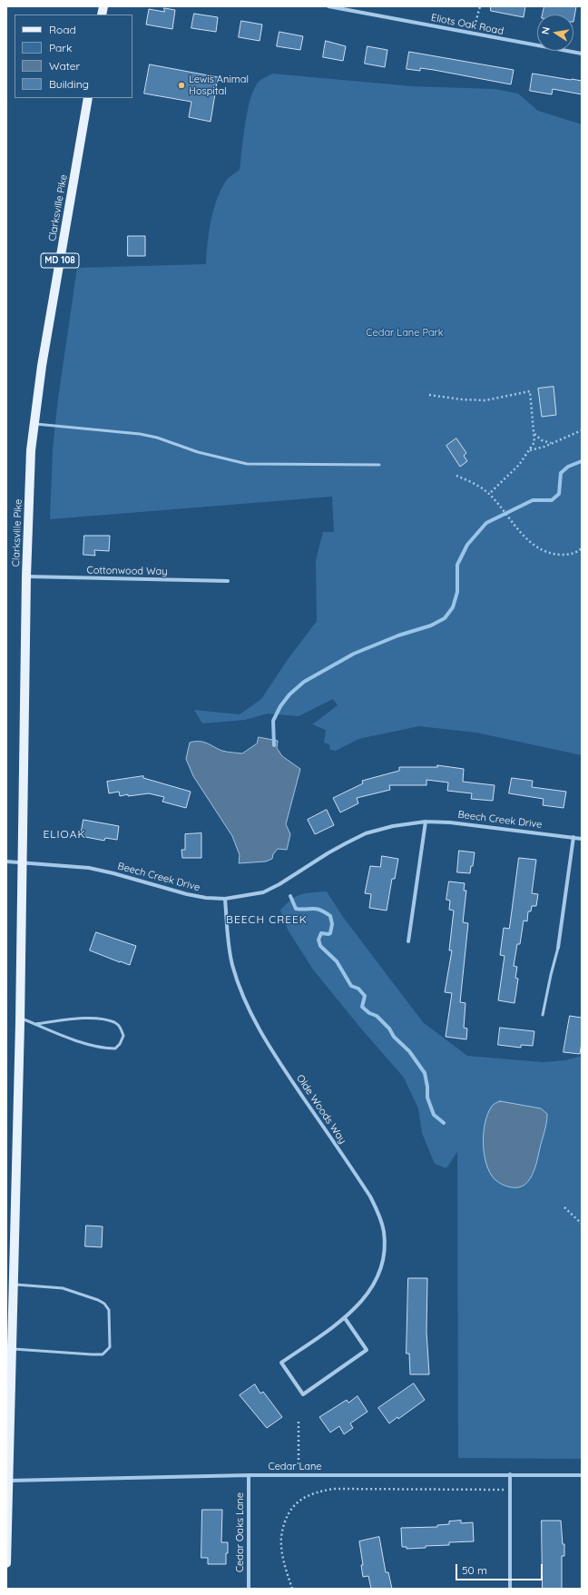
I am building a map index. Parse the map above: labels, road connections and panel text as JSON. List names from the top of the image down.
{
  "streets": {
    "main road": ["Clarksville Pike", "MD 108"],
    "street": [
      "Eliots Oak Road",
      "Cottonwood Way",
      "Beech Creek Drive",
      "Olde Woods Way",
      "Cedar Lane",
      "Cedar Oaks Lane"
    ]
  },
  "crossings": [
    ["Clarksville Pike", "Cottonwood Way"],
    ["Clarksville Pike", "Beech Creek Drive"],
    ["Clarksville Pike", "Cedar Lane"],
    ["Beech Creek Drive", "Olde Woods Way"],
    ["Cedar Lane", "Cedar Oaks Lane"]
  ],
  "districts": ["ELIOAK", "BEECH CREEK"],
  "parks": ["Cedar Lane Park"],
  "places": ["Lewis Animal Hospital"],
  "legend": [
    "Road",
    "Park",
    "Water",
    "Building"
  ],
  "scale_bar": "50 m",
  "north": "left"
}
